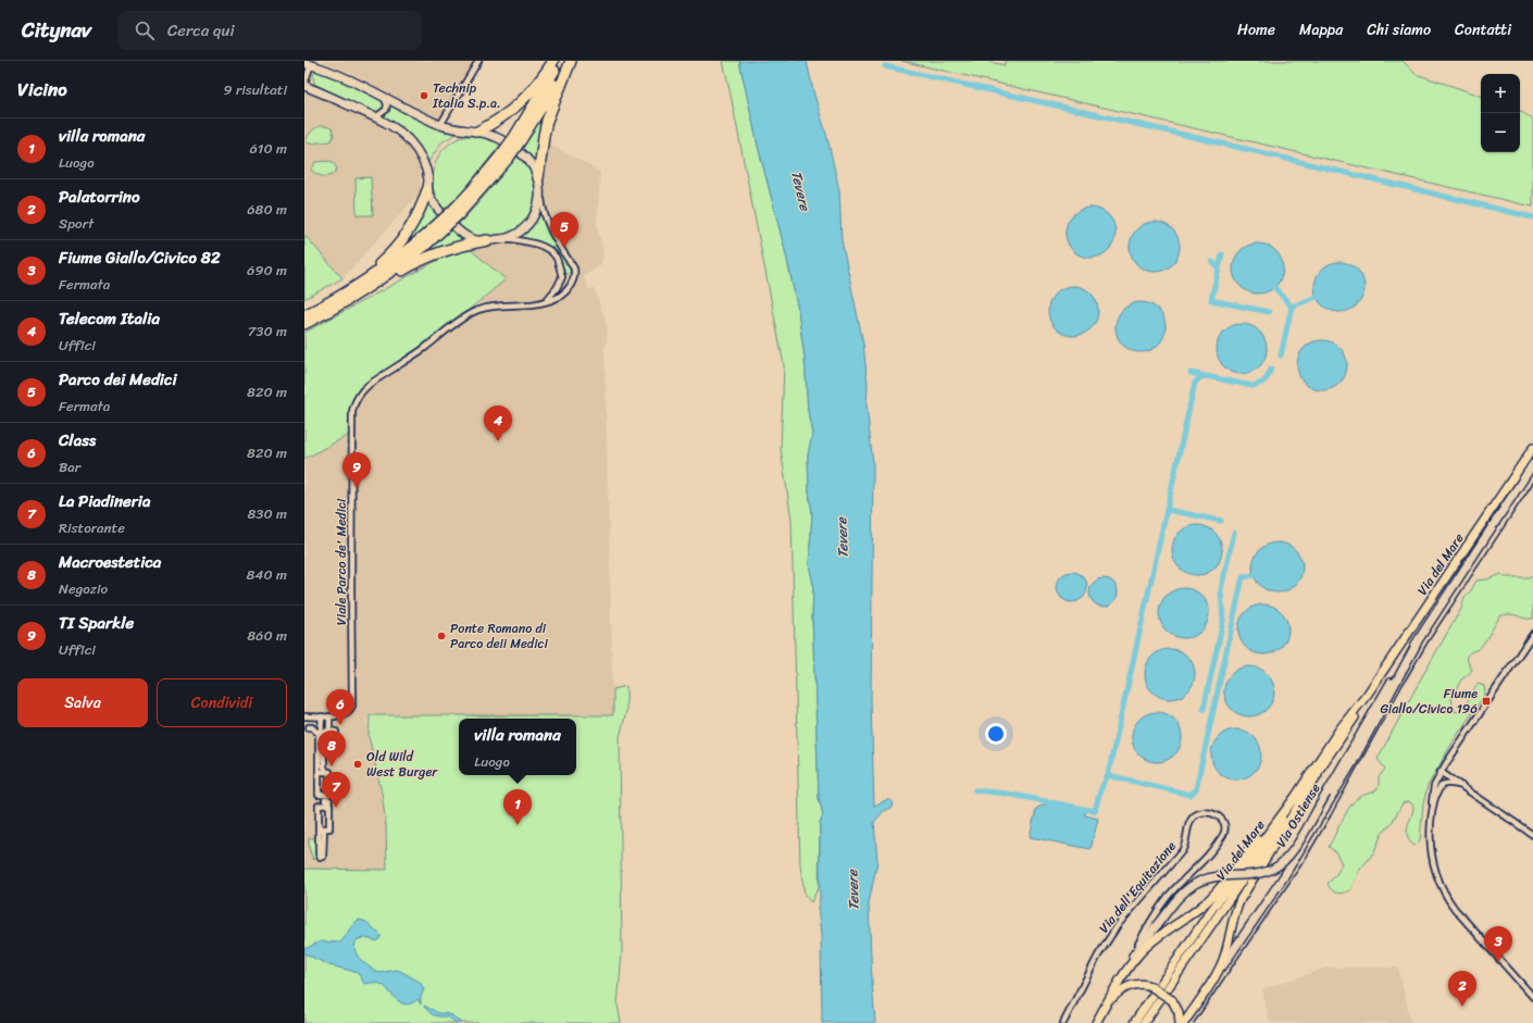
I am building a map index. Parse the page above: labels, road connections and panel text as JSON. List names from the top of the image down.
{
  "streets": {
    "main road": ["Via del Mare", "Via Ostiense"],
    "street": ["Viale Parco de' Medici", "Via dell'Equitazione"]
  },
  "crossings": [
    ["Via Ostiense", "Via dell'Equitazione"]
  ],
  "water": ["Tevere"],
  "places": {
    "other": ["Technip Italia S.p.a.", "Ponte Romano di Parco deii Medici", "Old Wild West Burger"],
    "transit": ["Fiume Giallo/Civico 196"]
  },
  "page": {
    "header": "Citynav",
    "search": "Cerca qui",
    "nav": [
      "Home",
      "Mappa",
      "Chi siamo",
      "Contatti"
    ],
    "heading": ["Vicino", "9 risultati"],
    "map_buttons": ["+", "−"],
    "list": [
      {
        "mark": "1",
        "name": "villa romana",
        "note": "Luogo",
        "value": "610 m"
      },
      {
        "mark": "2",
        "name": "Palatorrino",
        "note": "Sport",
        "value": "680 m"
      },
      {
        "mark": "3",
        "name": "Fiume Giallo/Civico 82",
        "note": "Fermata",
        "value": "690 m"
      },
      {
        "mark": "4",
        "name": "Telecom Italia",
        "note": "Uffici",
        "value": "730 m"
      },
      {
        "mark": "5",
        "name": "Parco dei Medici",
        "note": "Fermata",
        "value": "820 m"
      },
      {
        "mark": "6",
        "name": "Class",
        "note": "Bar",
        "value": "820 m"
      },
      {
        "mark": "7",
        "name": "La Piadineria",
        "note": "Ristorante",
        "value": "830 m"
      },
      {
        "mark": "8",
        "name": "Macroestetica",
        "note": "Negozio",
        "value": "840 m"
      },
      {
        "mark": "9",
        "name": "TI Sparkle",
        "note": "Uffici",
        "value": "860 m"
      }
    ],
    "pins": [
      "5",
      "4",
      "9",
      "6",
      "8",
      "7",
      "1",
      "3",
      "2"
    ],
    "buttons": ["Salva", "Condividi"],
    "popup": ["villa romana", "Luogo"]
  }
}
